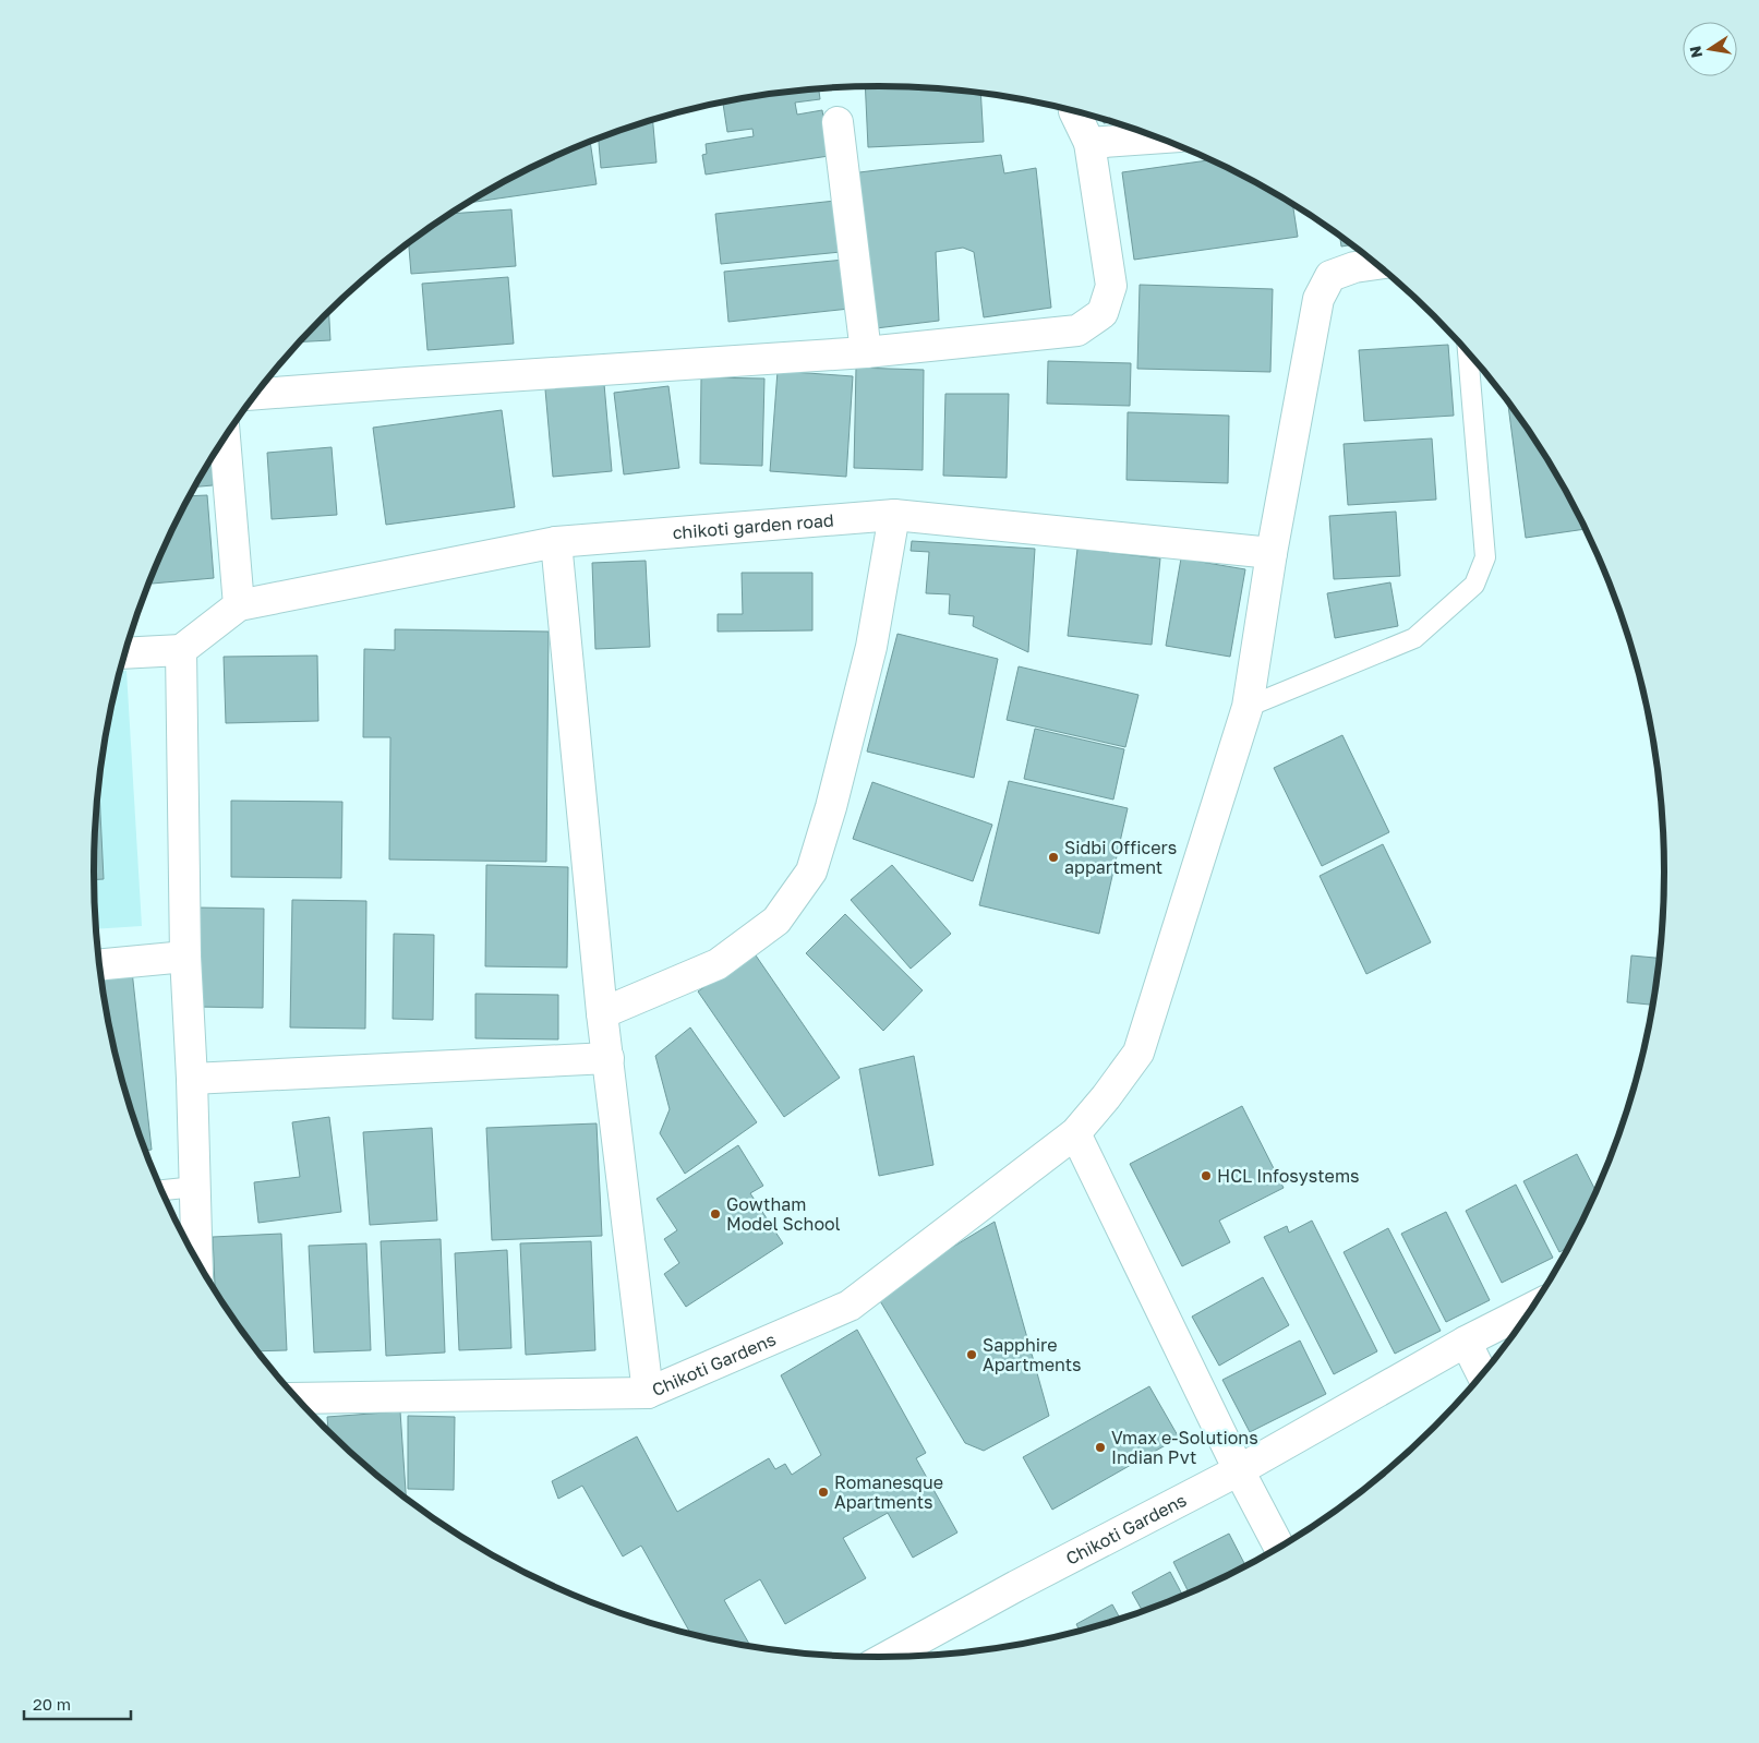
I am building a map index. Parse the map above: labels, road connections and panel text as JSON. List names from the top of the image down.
{
  "streets": {
    "street": ["chikoti garden road", "Chikoti Gardens"]
  },
  "crossings": [
    ["chikoti garden road", "Chikoti Gardens"]
  ],
  "places": [
    "Sidbi Officers appartment",
    "HCL Infosystems",
    "Gowtham Model School",
    "Sapphire Apartments",
    "Vmax e-Solutions Indian Pvt",
    "Romanesque Apartments"
  ],
  "scale_bar": "20 m",
  "north": "left"
}
